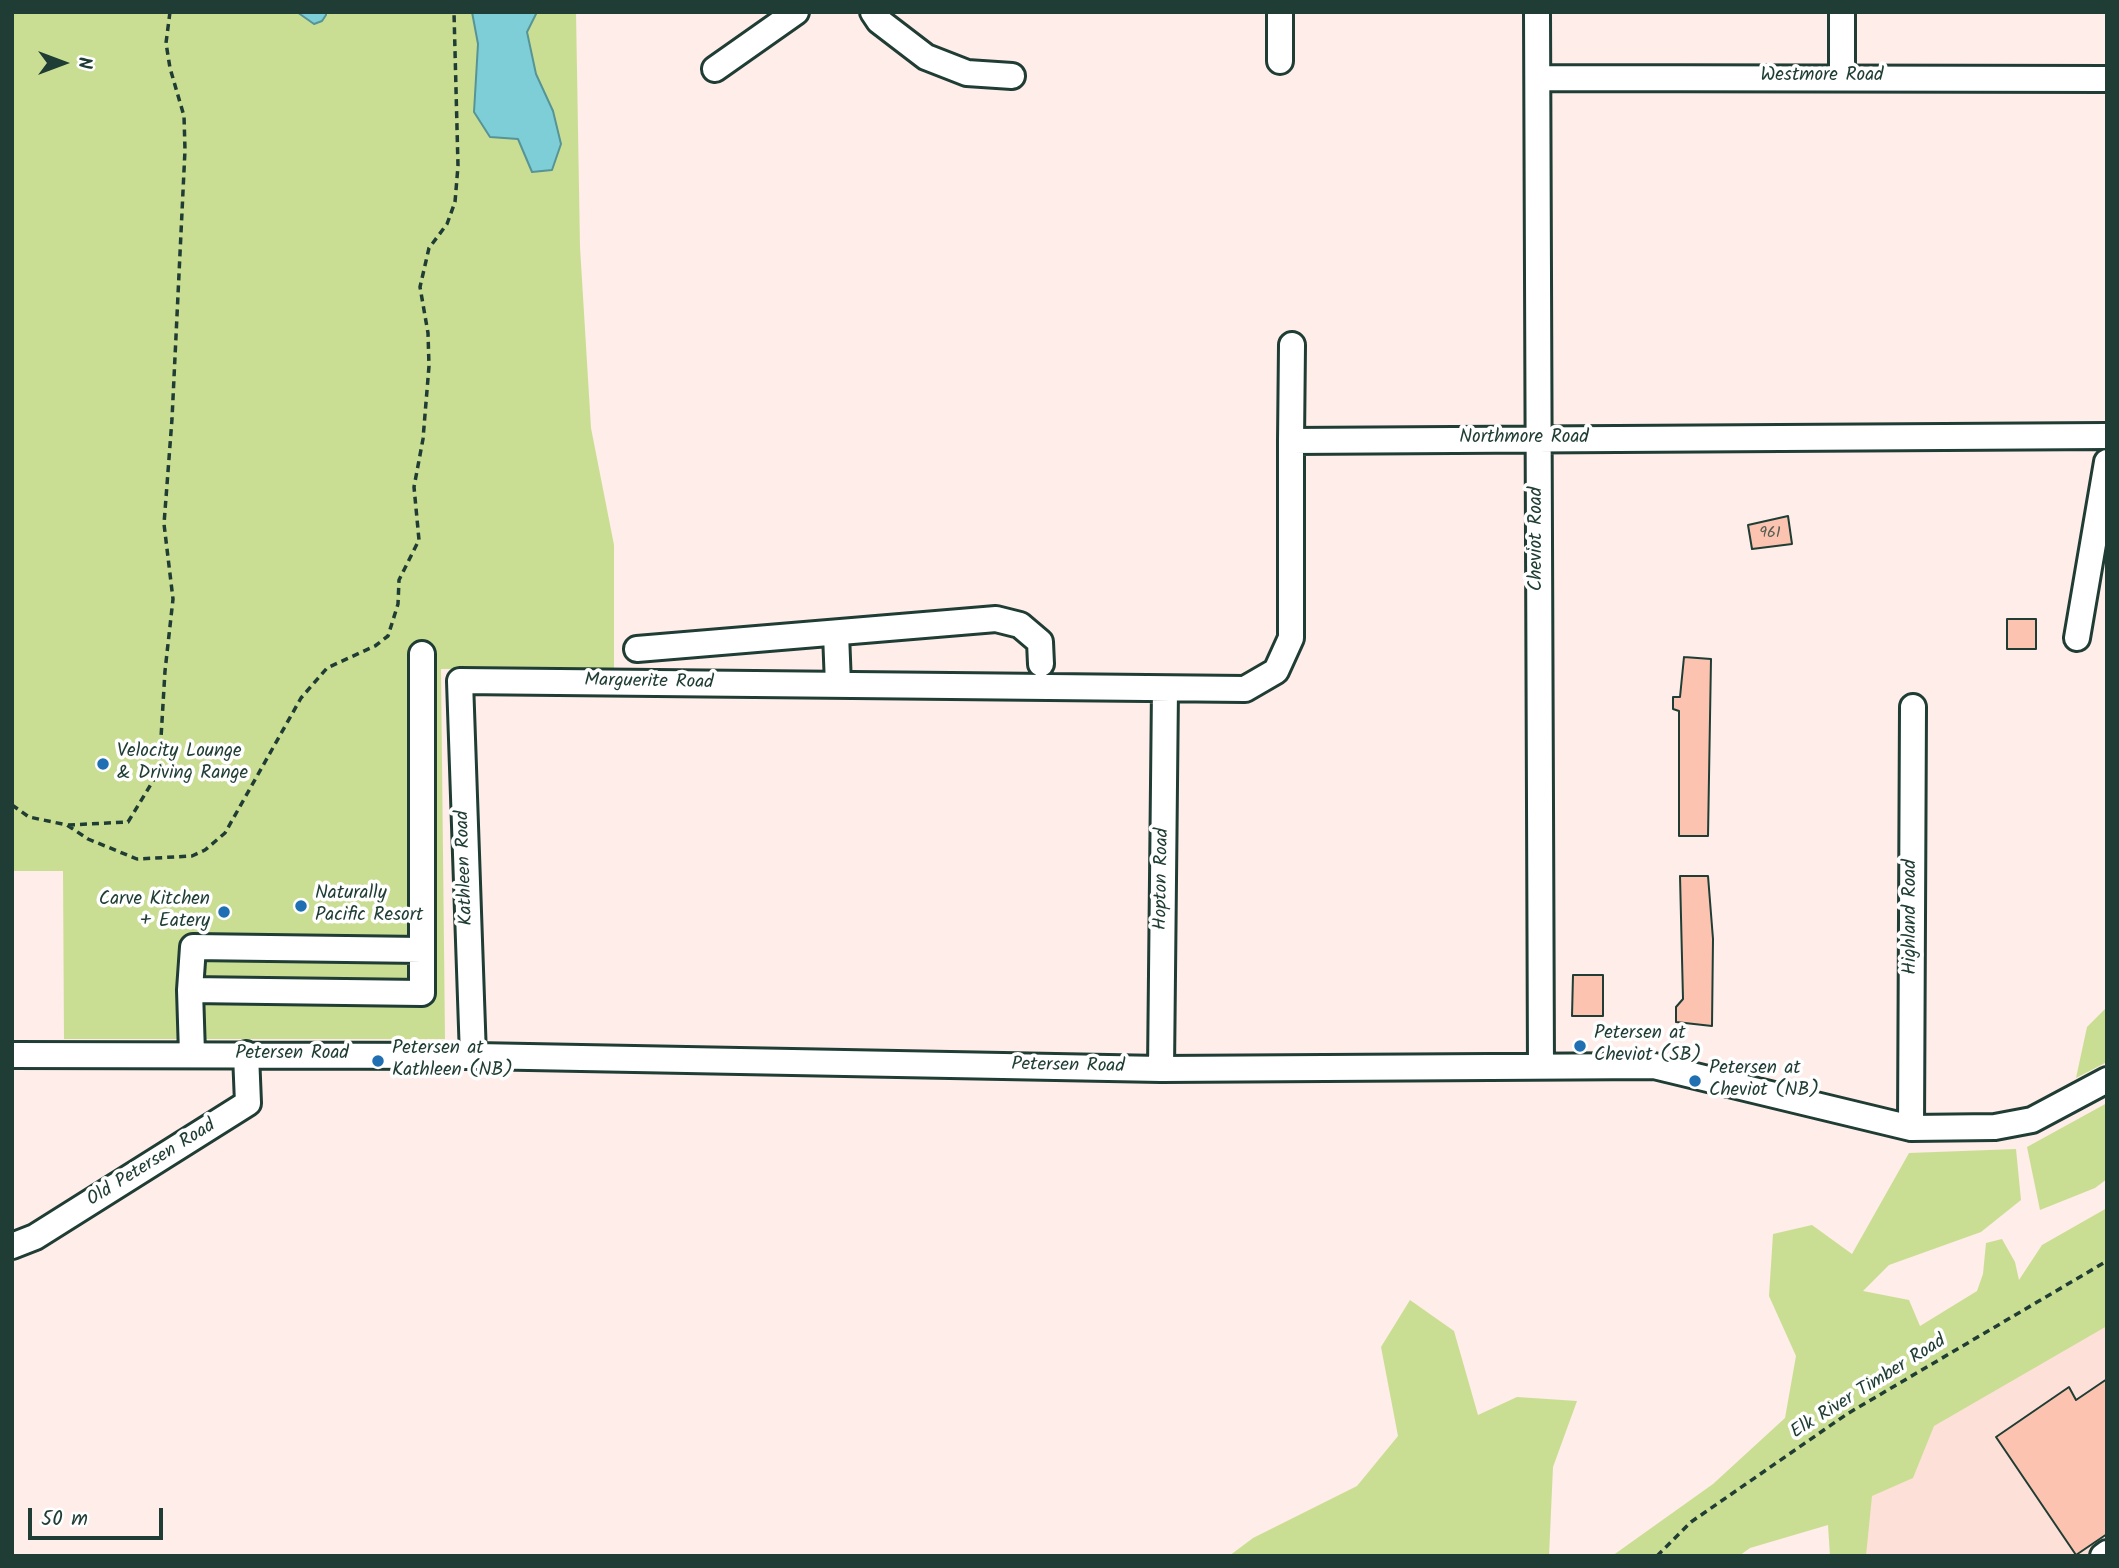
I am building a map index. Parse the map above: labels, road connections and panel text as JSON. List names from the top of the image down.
{
  "streets": {
    "street": [
      "Westmore Road",
      "Northmore Road",
      "Cheviot Road",
      "Marguerite Road",
      "Kathleen Road",
      "Hopton Road",
      "Highland Road",
      "Petersen Road",
      "Old Petersen Road"
    ],
    "path": ["Elk River Timber Road"]
  },
  "crossings": [
    ["Westmore Road", "Cheviot Road"],
    ["Northmore Road", "Cheviot Road"],
    ["Cheviot Road", "Petersen Road"],
    ["Marguerite Road", "Kathleen Road"],
    ["Marguerite Road", "Hopton Road"],
    ["Kathleen Road", "Petersen Road"],
    ["Hopton Road", "Petersen Road"],
    ["Highland Road", "Petersen Road"],
    ["Petersen Road", "Old Petersen Road"]
  ],
  "places": [
    "Velocity Lounge & Driving Range",
    "Naturally Pacific Resort",
    "Carve Kitchen + Eatery",
    "Petersen at Cheviot (SB)",
    "Petersen at Kathleen (NB)",
    "Petersen at Cheviot (NB)"
  ],
  "house_numbers": ["961"],
  "scale_bar": "50 m",
  "north": "right"
}
